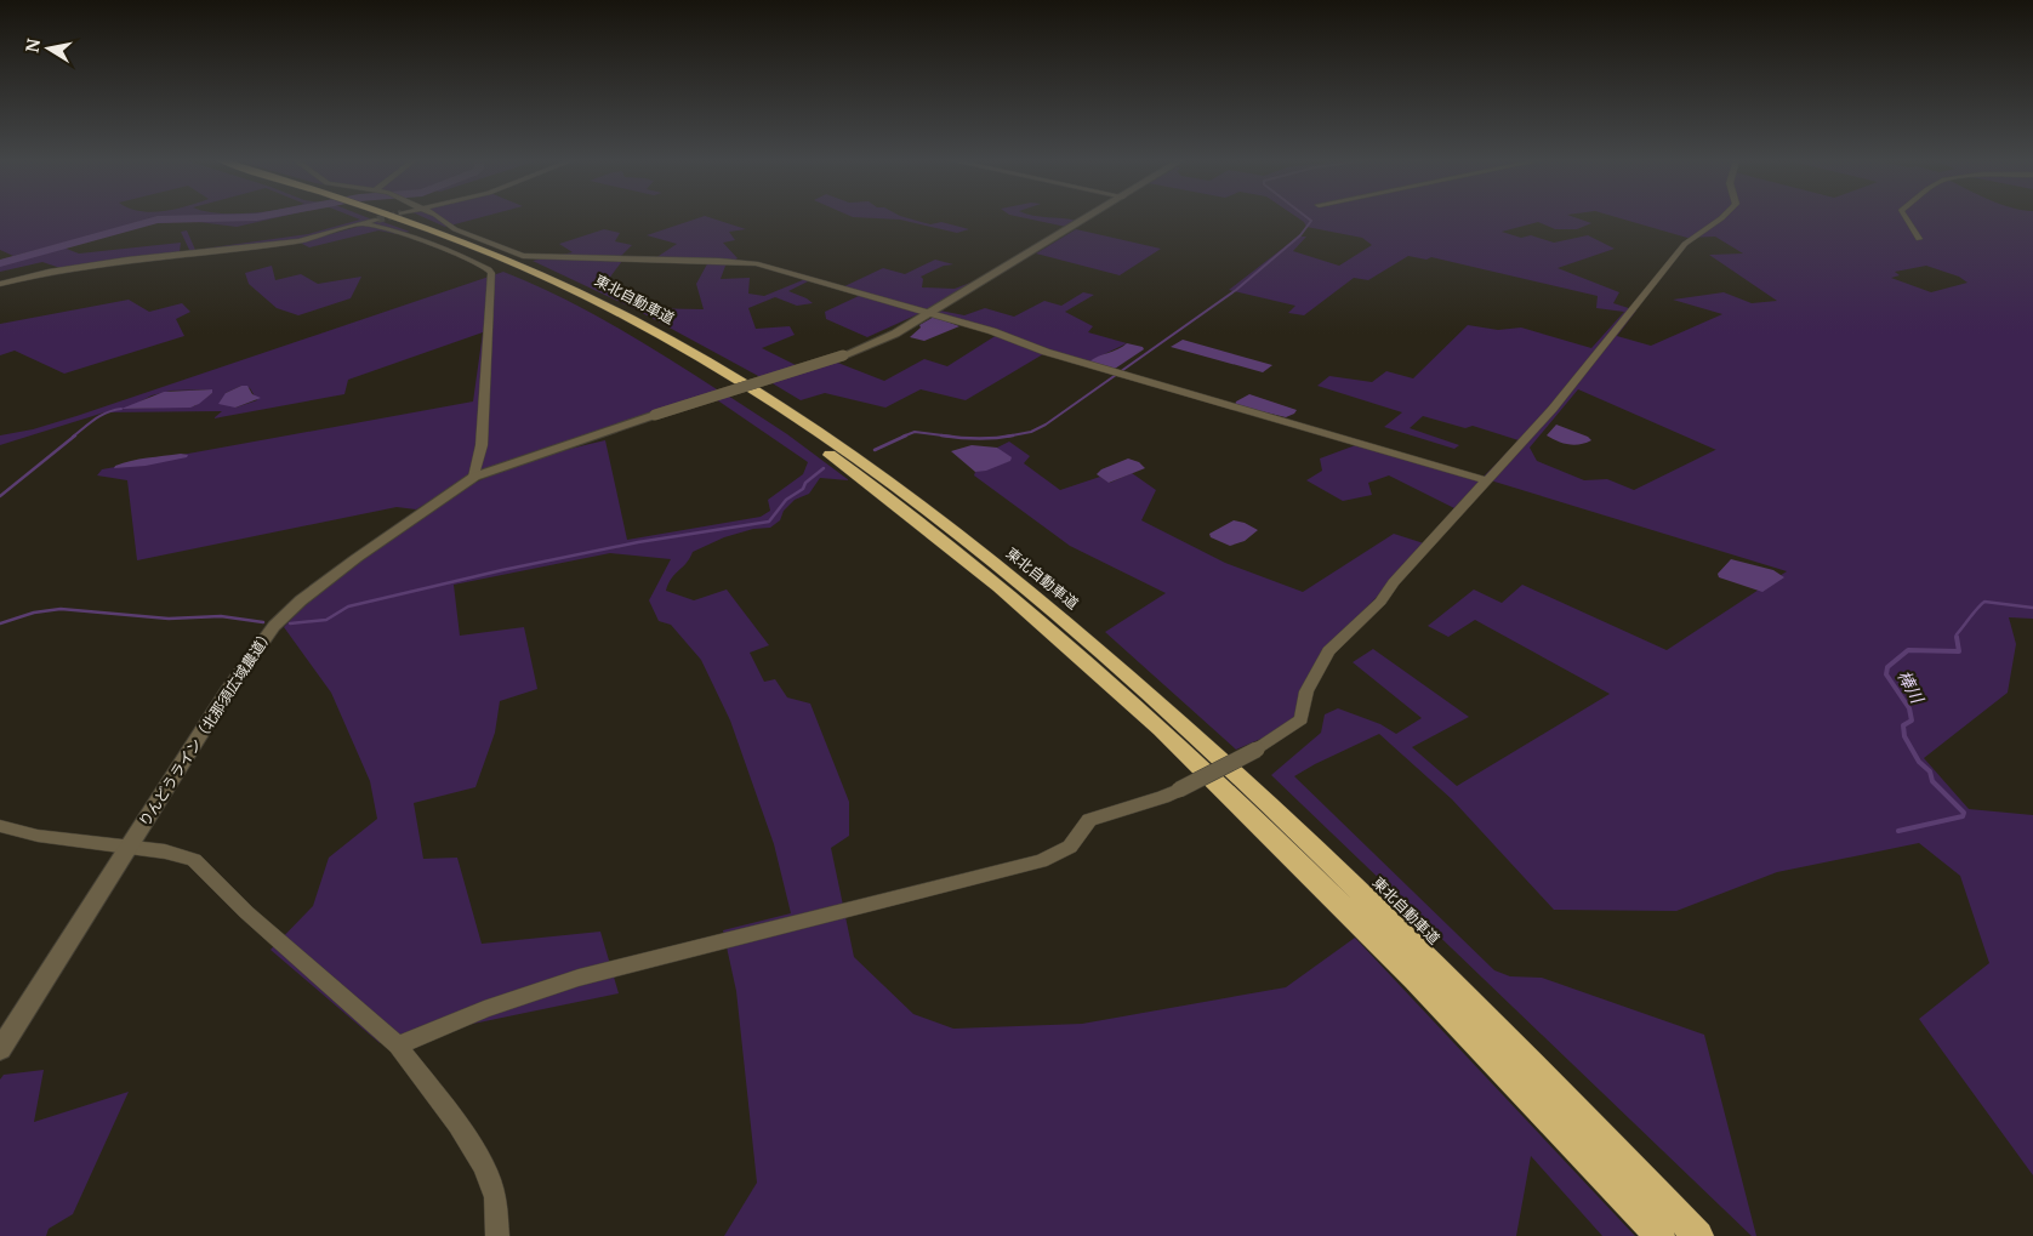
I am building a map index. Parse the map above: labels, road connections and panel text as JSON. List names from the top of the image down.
{
  "streets": {
    "highway": ["東北自動車道"],
    "street": ["りんどうライン（北那須広域農道）"]
  },
  "water": ["棒川"],
  "north": "left"
}
